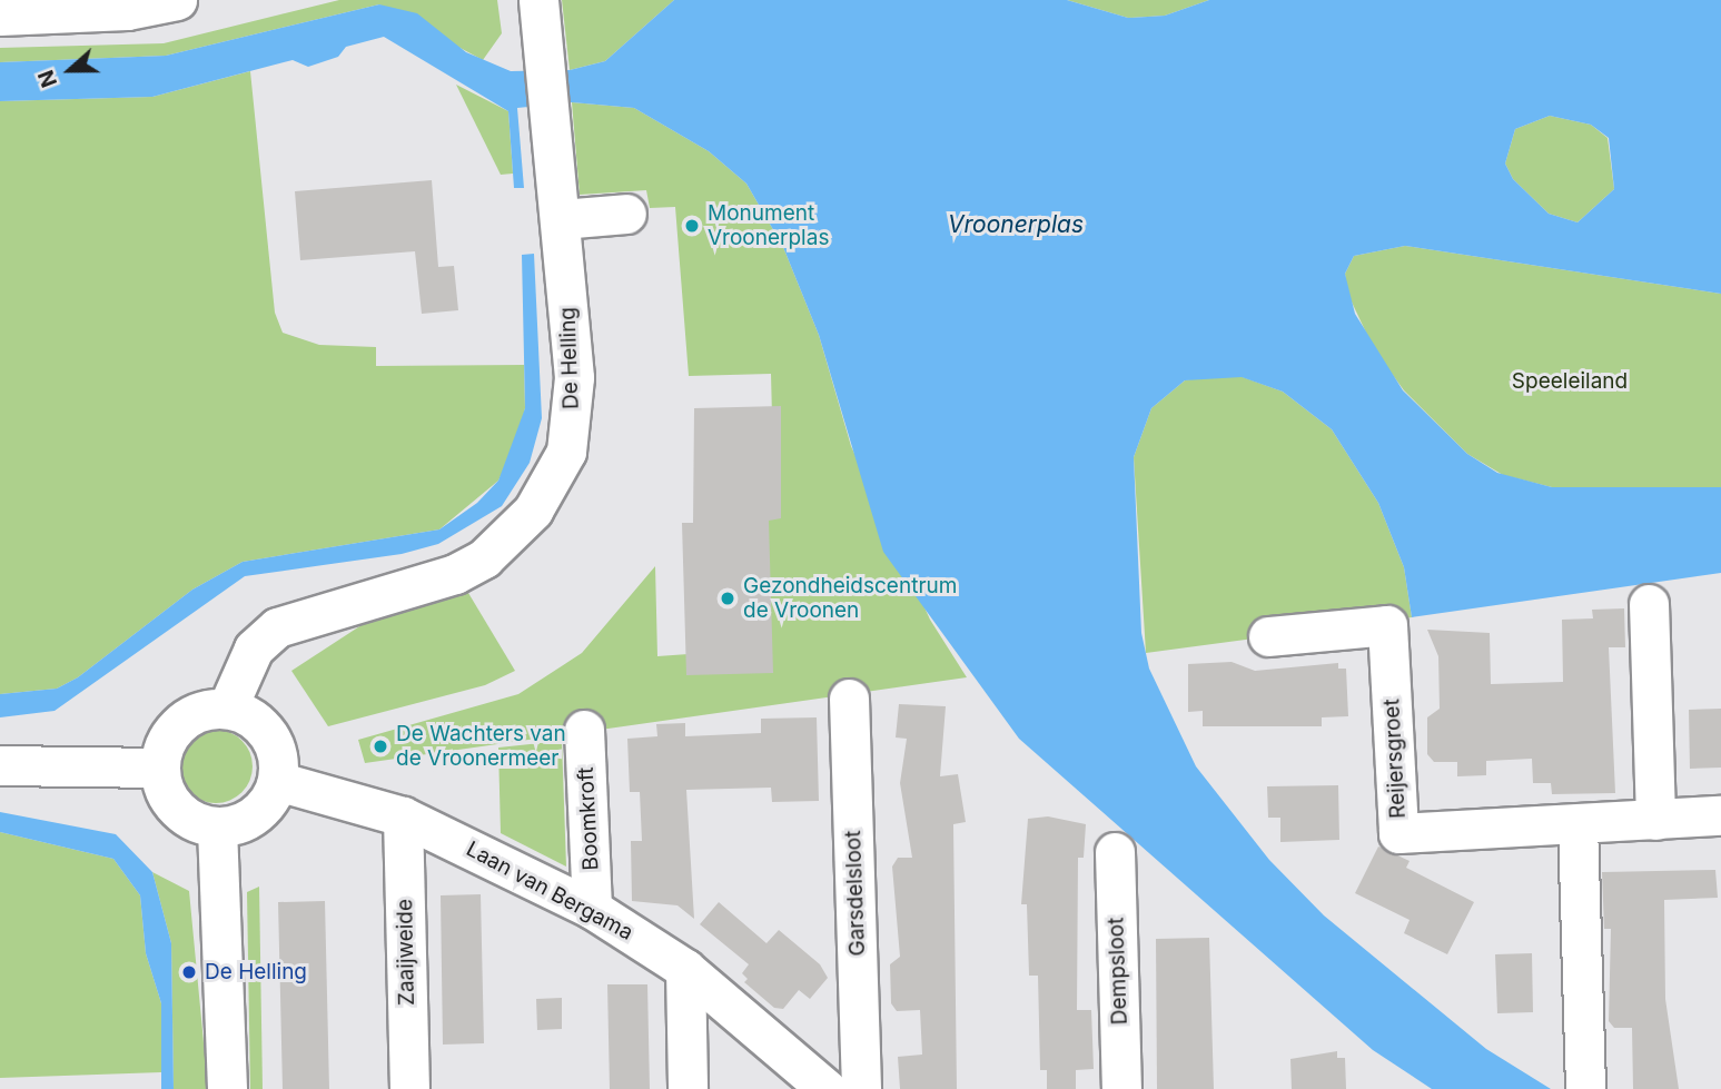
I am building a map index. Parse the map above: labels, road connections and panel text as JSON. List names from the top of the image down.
{
  "streets": {
    "street": [
      "De Helling",
      "Reijersgroet",
      "Boomkroft",
      "Laan van Bergama",
      "Garsdelsloot",
      "Zaaijweide",
      "Dempsloot"
    ]
  },
  "crossings": [
    ["De Helling", "Laan van Bergama"],
    ["Boomkroft", "Laan van Bergama"],
    ["Laan van Bergama", "Zaaijweide"]
  ],
  "water": ["Vroonerplas"],
  "parks": ["Speeleiland"],
  "places": [
    "Monument Vroonerplas",
    "Gezondheidscentrum de Vroonen",
    "De Wachters van de Vroonermeer",
    "De Helling"
  ],
  "north": "left"
}
